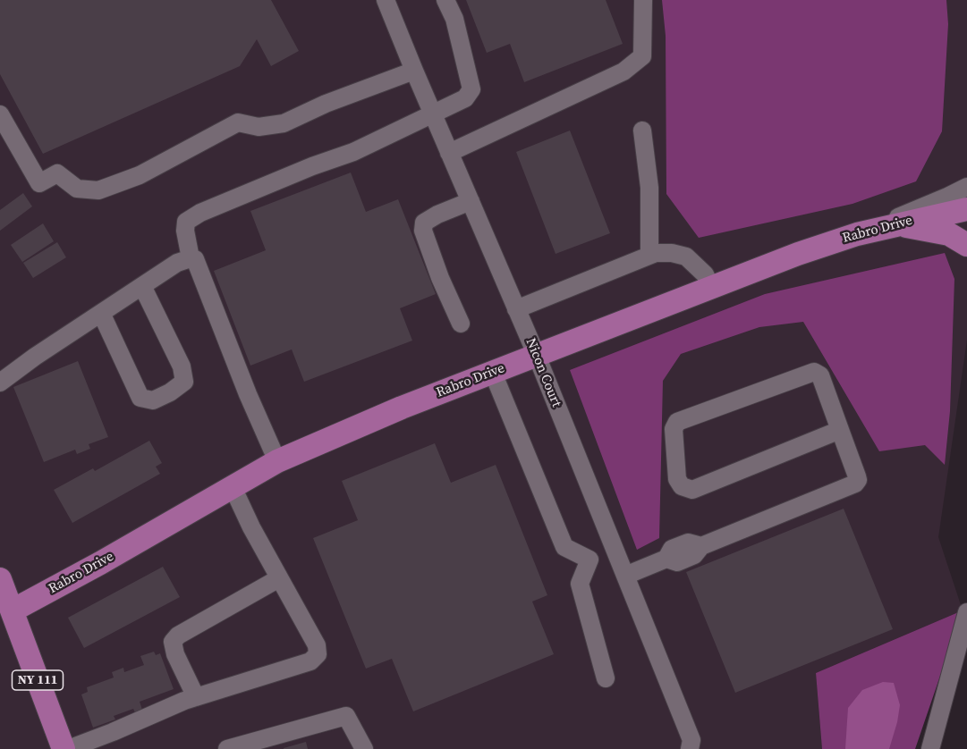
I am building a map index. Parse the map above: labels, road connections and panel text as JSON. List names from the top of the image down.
{
  "streets": {
    "main road": ["Rabro Drive", "NY 111"],
    "street": ["Nicon Court"]
  },
  "crossings": [
    ["Rabro Drive", "Nicon Court"],
    ["Rabro Drive", "NY 111"]
  ]
}
